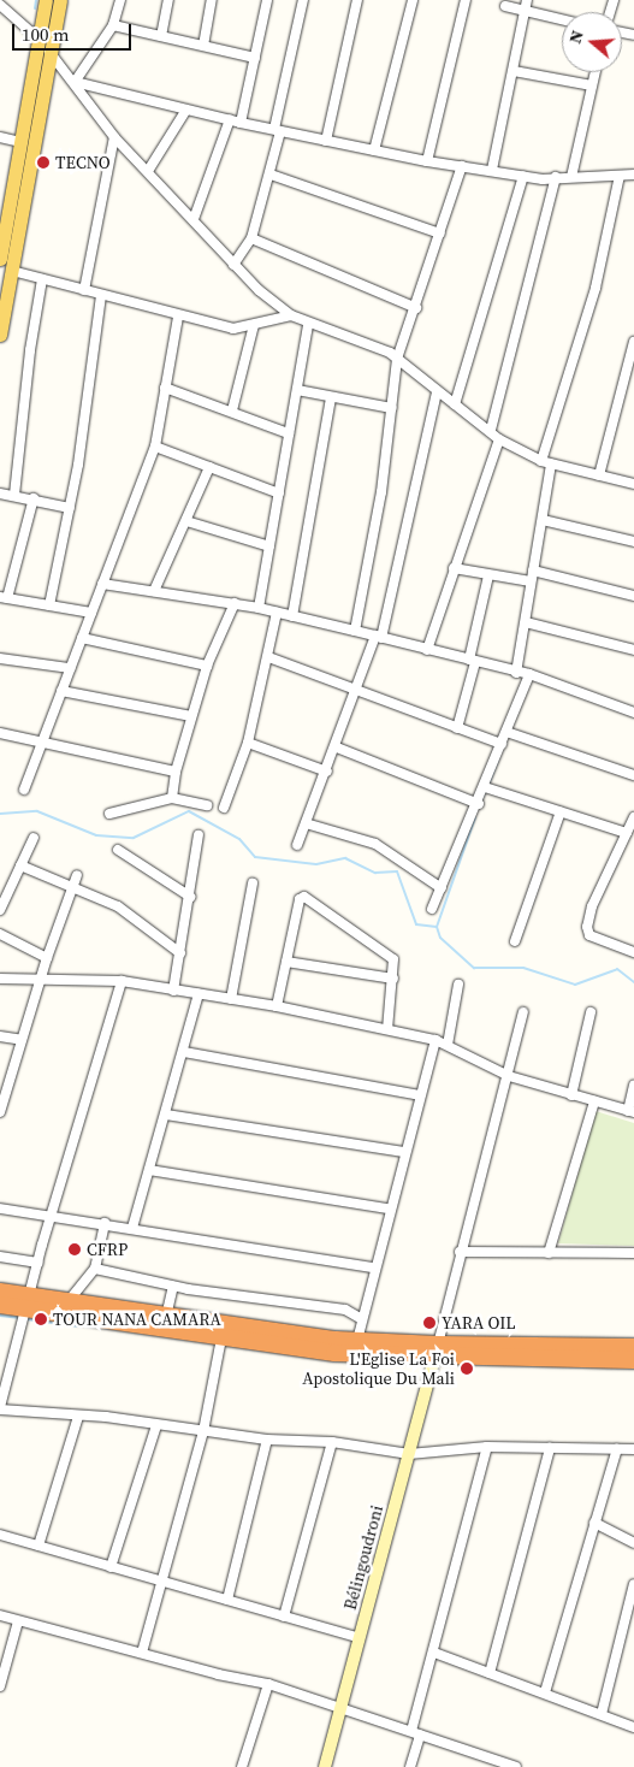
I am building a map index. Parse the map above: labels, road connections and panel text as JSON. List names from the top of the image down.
{
  "streets": {
    "street": ["Bélingoudroni"]
  },
  "places": [
    "TECNO",
    "CFRP",
    "TOUR NANA CAMARA",
    "YARA OIL",
    "L'Eglise La Foi Apostolique Du Mali"
  ],
  "scale_bar": "100 m",
  "north": "left"
}
